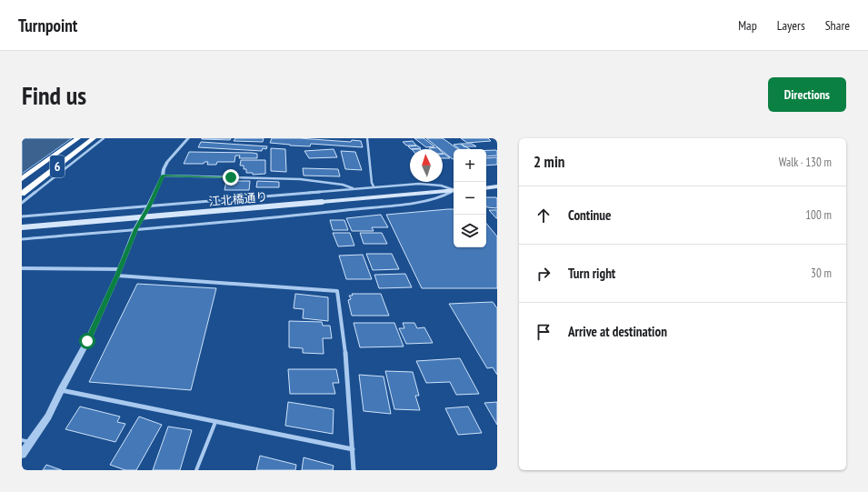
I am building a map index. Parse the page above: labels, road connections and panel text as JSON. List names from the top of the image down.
{
  "streets": {
    "highway": ["6"],
    "main road": ["江北橋通り"]
  },
  "north": "top",
  "page": {
    "header": "Turnpoint",
    "nav": ["Map", "Layers", "Share"],
    "buttons": "Directions",
    "title": "Find us",
    "heading": ["2 min", "Walk · 130 m"],
    "map_buttons": ["+", "−"],
    "list": [
      ["Continue", "100 m"],
      ["Turn right", "30 m"],
      "Arrive at destination"
    ]
  }
}
